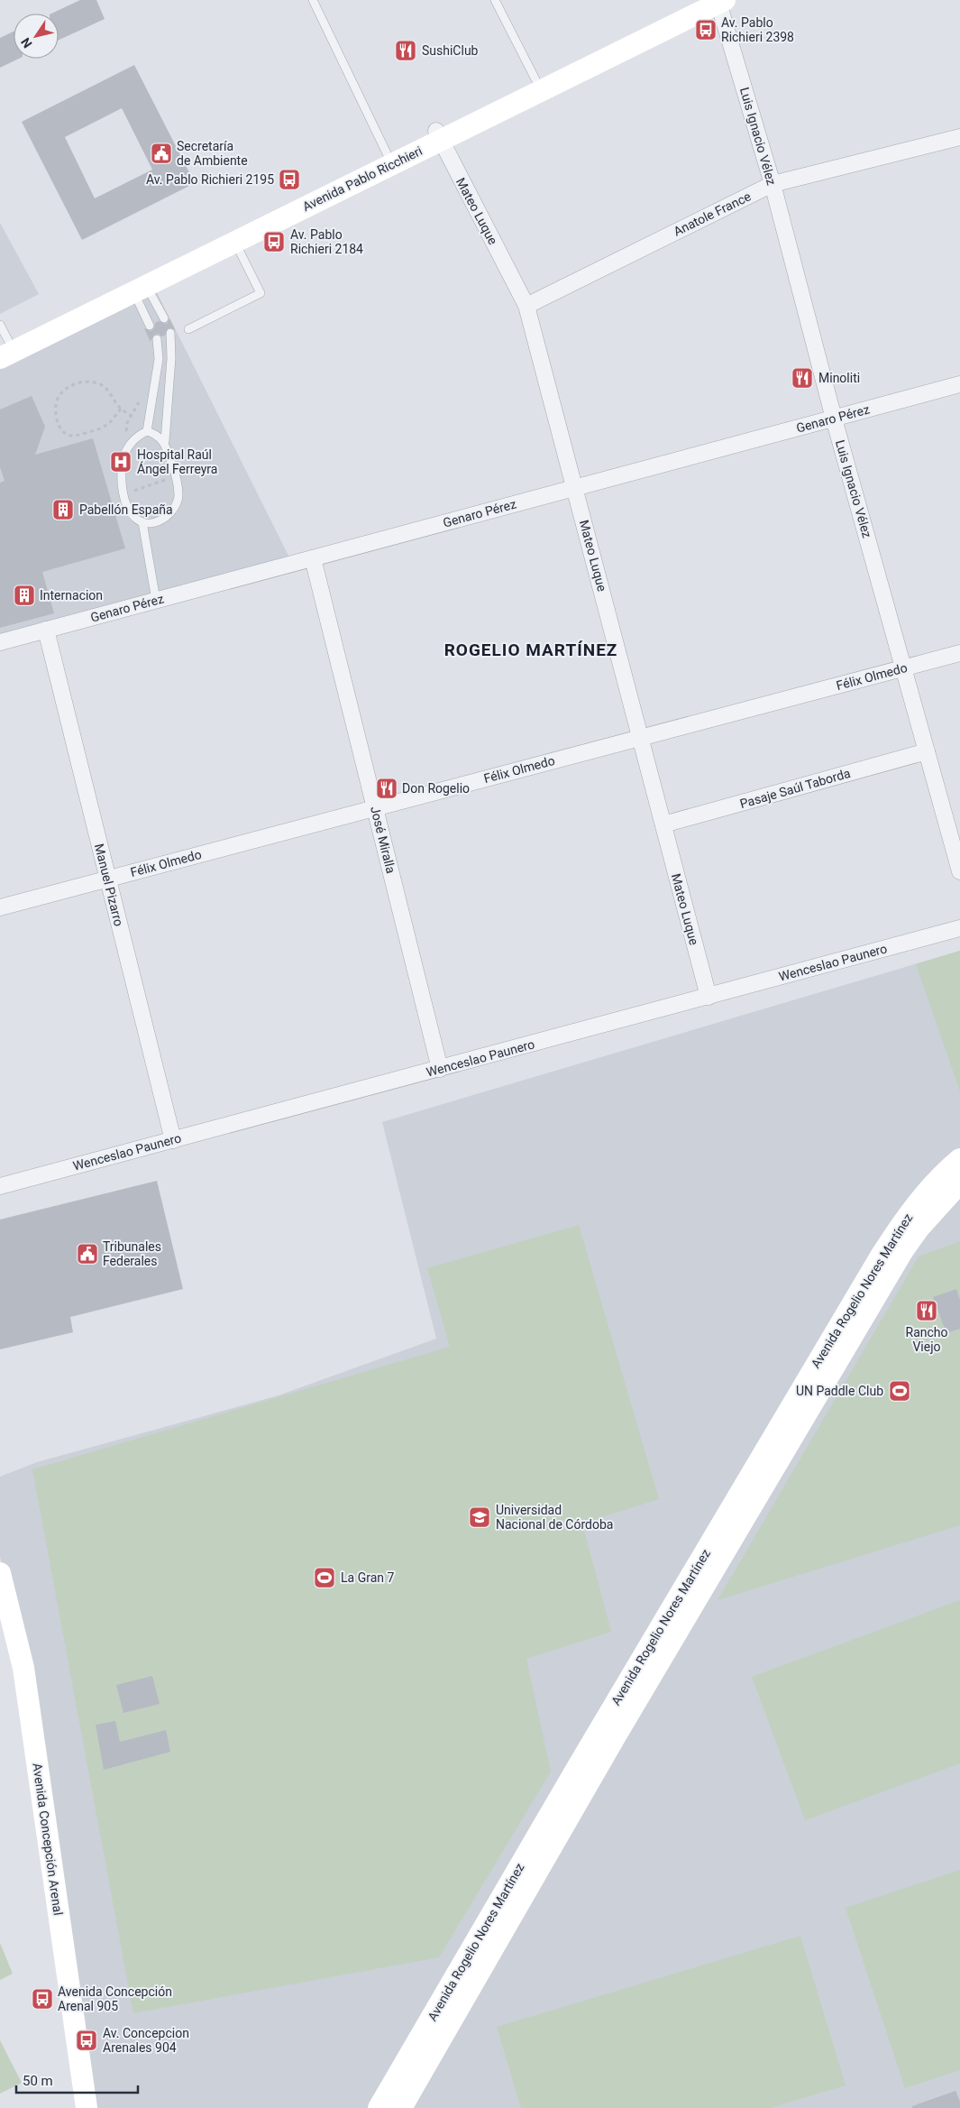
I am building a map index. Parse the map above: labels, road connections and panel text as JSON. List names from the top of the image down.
{
  "streets": {
    "main road": ["Avenida Pablo Ricchieri", "Avenida Rogelio Nores Martínez", "Avenida Concepción Arenal"],
    "street": [
      "Luis Ignacio Vélez",
      "Mateo Luque",
      "Anatole France",
      "Genaro Pérez",
      "Félix Olmedo",
      "Pasaje Saúl Taborda",
      "José Miralla",
      "Manuel Pizarro",
      "Wenceslao Paunero"
    ]
  },
  "crossings": [
    ["Luis Ignacio Vélez", "Avenida Pablo Ricchieri"],
    ["Luis Ignacio Vélez", "Anatole France"],
    ["Luis Ignacio Vélez", "Genaro Pérez"],
    ["Luis Ignacio Vélez", "Félix Olmedo"],
    ["Luis Ignacio Vélez", "Pasaje Saúl Taborda"],
    ["Avenida Pablo Ricchieri", "Mateo Luque"],
    ["Mateo Luque", "Anatole France"],
    ["Mateo Luque", "Genaro Pérez"],
    ["Mateo Luque", "Félix Olmedo"],
    ["Mateo Luque", "Pasaje Saúl Taborda"],
    ["Mateo Luque", "Wenceslao Paunero"],
    ["Genaro Pérez", "José Miralla"],
    ["Genaro Pérez", "Manuel Pizarro"],
    ["Félix Olmedo", "José Miralla"],
    ["Félix Olmedo", "Manuel Pizarro"],
    ["José Miralla", "Wenceslao Paunero"],
    ["Manuel Pizarro", "Wenceslao Paunero"]
  ],
  "districts": ["ROGELIO MARTÍNEZ"],
  "places": {
    "bus stop": [
      "Av. Pablo Richieri 2398",
      "Av. Pablo Richieri 2195",
      "Av. Pablo Richieri 2184",
      "Avenida Concepción Arenal 905",
      "Av. Concepcion Arenales 904"
    ],
    "restaurant": [
      "SushiClub",
      "Minoliti",
      "Don Rogelio",
      "Rancho Viejo"
    ],
    "public building": ["Secretaría de Ambiente", "Tribunales Federales"],
    "hospital": ["Hospital Raúl Ángel Ferreyra"],
    "building": ["Pabellón España", "Internacion"],
    "sports": ["UN Paddle Club", "La Gran 7"],
    "school or university": ["Universidad Nacional de Córdoba"]
  },
  "scale_bar": "50 m",
  "north": "bottom left"
}
